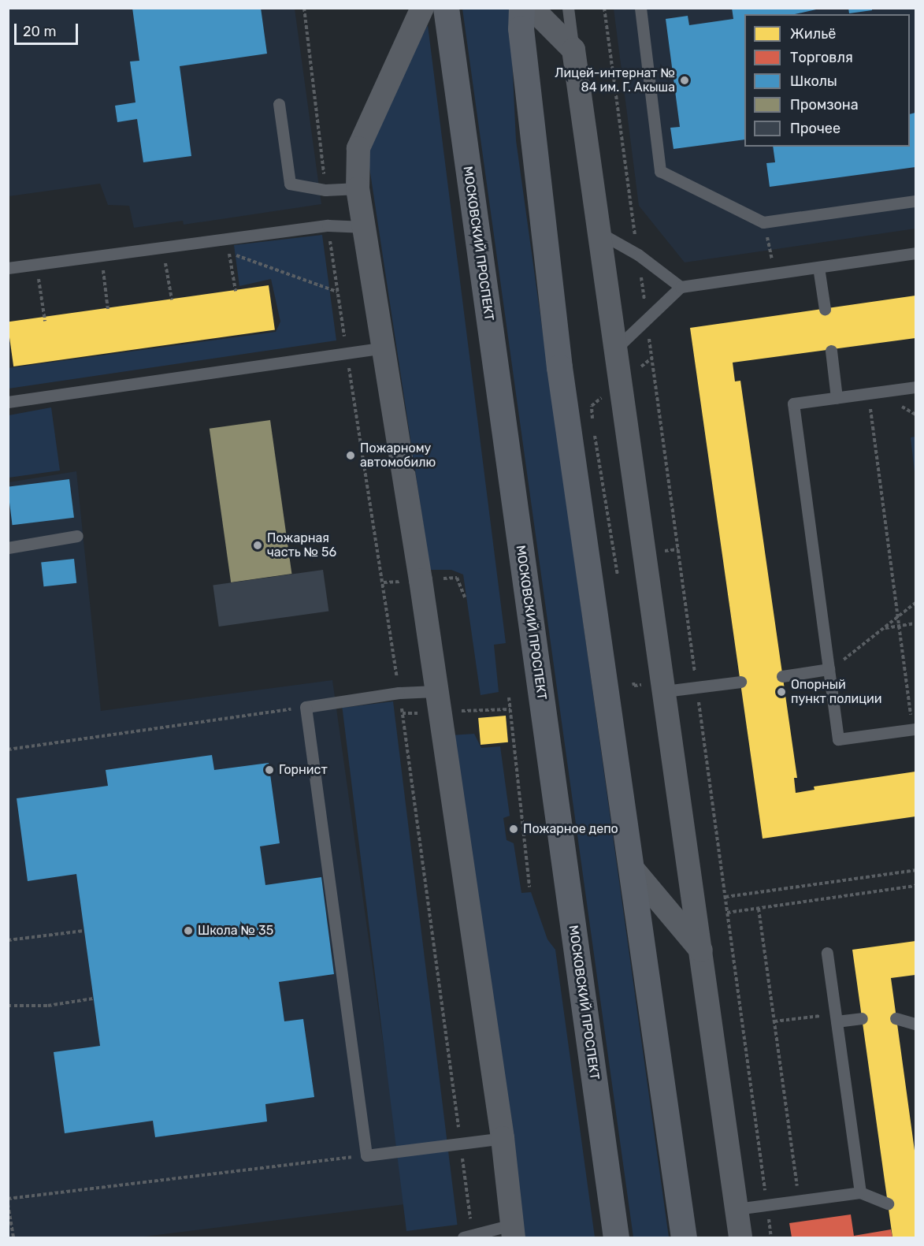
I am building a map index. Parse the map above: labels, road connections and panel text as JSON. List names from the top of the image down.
{
  "streets": {
    "main road": ["МОСКОВСКИЙ ПРОСПЕКТ"]
  },
  "places": [
    "Лицей-интернат № 84 им. Г. Акыша",
    "Пожарному автомобилю",
    "Пожарная часть № 56",
    "Опорный пункт полиции",
    "Горнист",
    "Пожарное депо",
    "Школа № 35"
  ],
  "legend": [
    "Жильё",
    "Торговля",
    "Школы",
    "Промзона",
    "Прочее"
  ],
  "scale_bar": "20 m"
}
